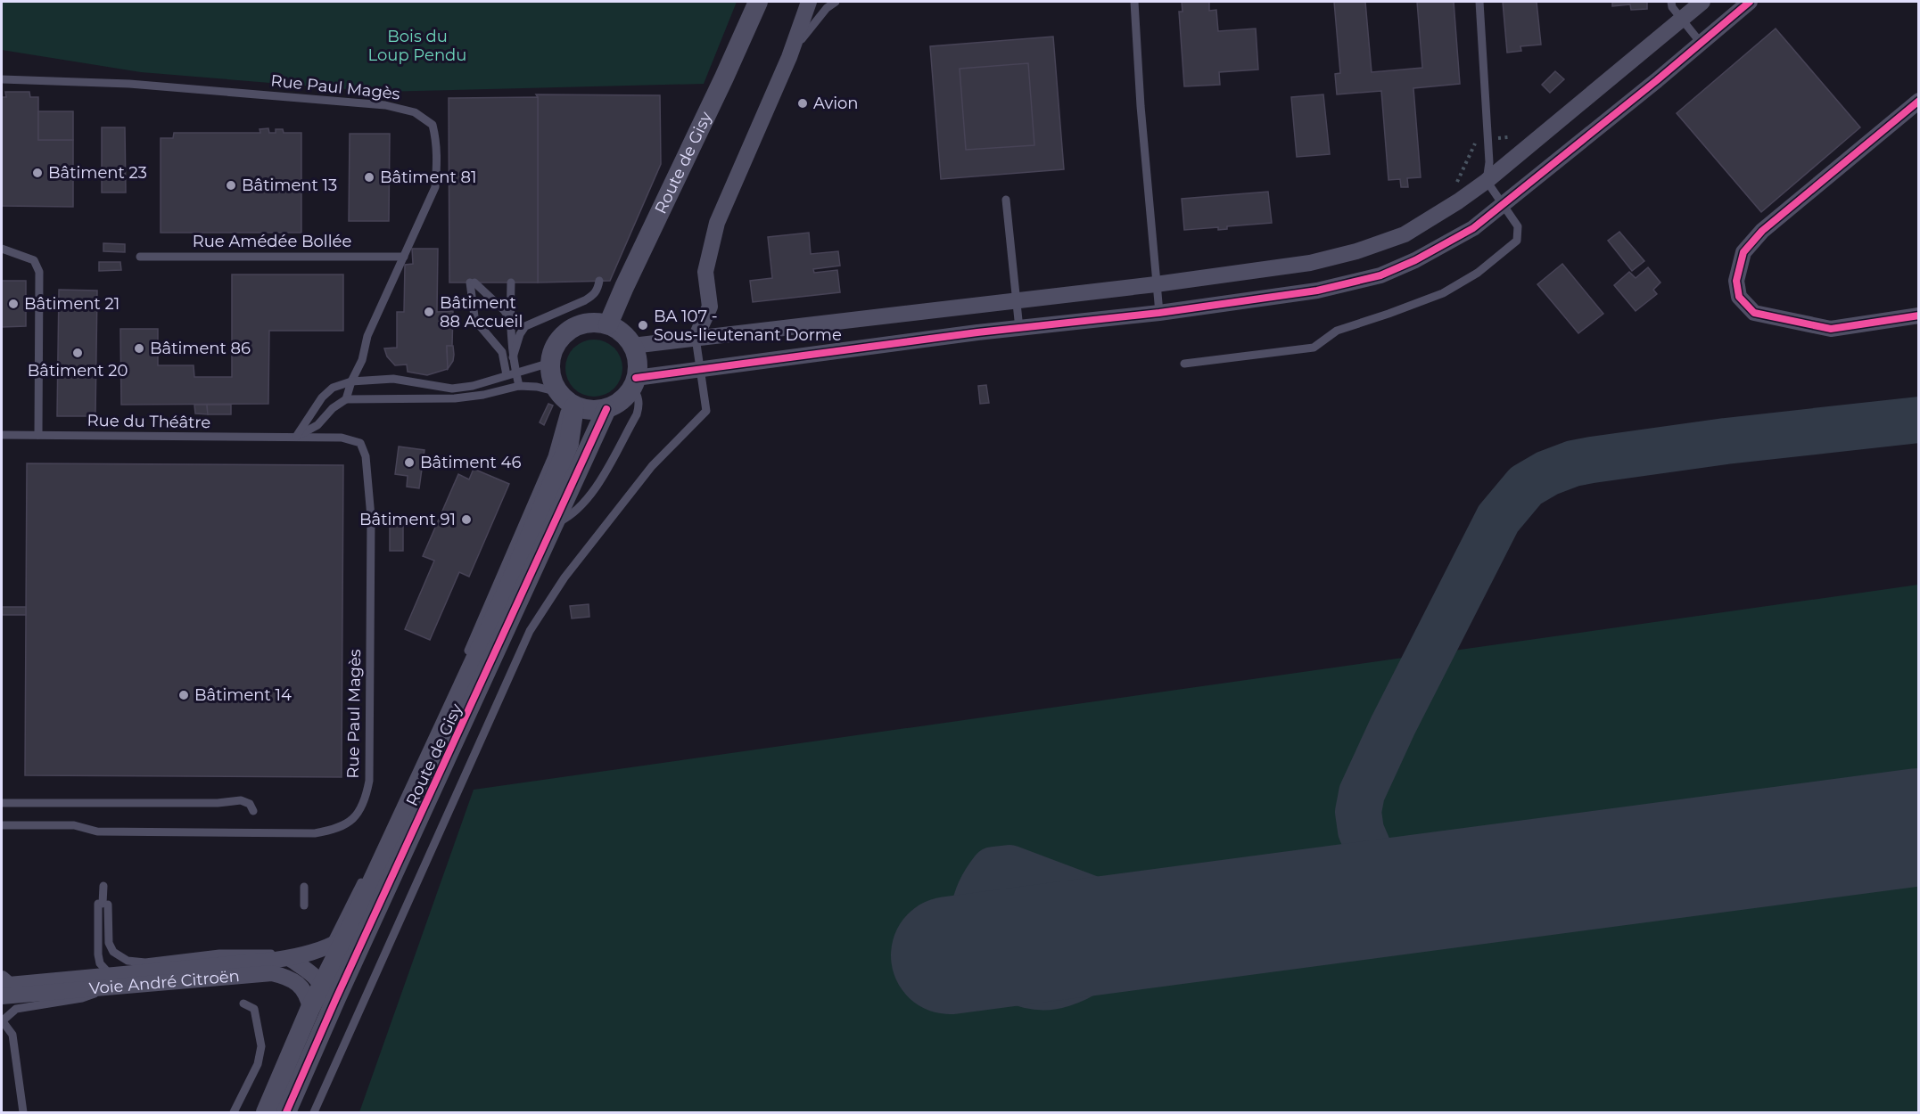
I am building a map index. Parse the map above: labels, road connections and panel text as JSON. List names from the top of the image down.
{
  "streets": {
    "street": ["Route de Gisy", "Voie André Citroën"],
    "lane": ["Rue Paul Magès", "Rue Amédée Bollée", "Rue du Théâtre"]
  },
  "crossings": [
    ["Rue Paul Magès", "Rue Amédée Bollée"],
    ["Rue Paul Magès", "Rue du Théâtre"],
    ["Route de Gisy", "Voie André Citroën"]
  ],
  "parks": ["Bois du Loup Pendu"],
  "places": [
    "Avion",
    "Bâtiment 23",
    "Bâtiment 81",
    "Bâtiment 13",
    "Bâtiment 21",
    "Bâtiment 88 Accueil",
    "BA 107 - Sous-lieutenant Dorme",
    "Bâtiment 86",
    "Bâtiment 20",
    "Bâtiment 46",
    "Bâtiment 91",
    "Bâtiment 14"
  ]
}
